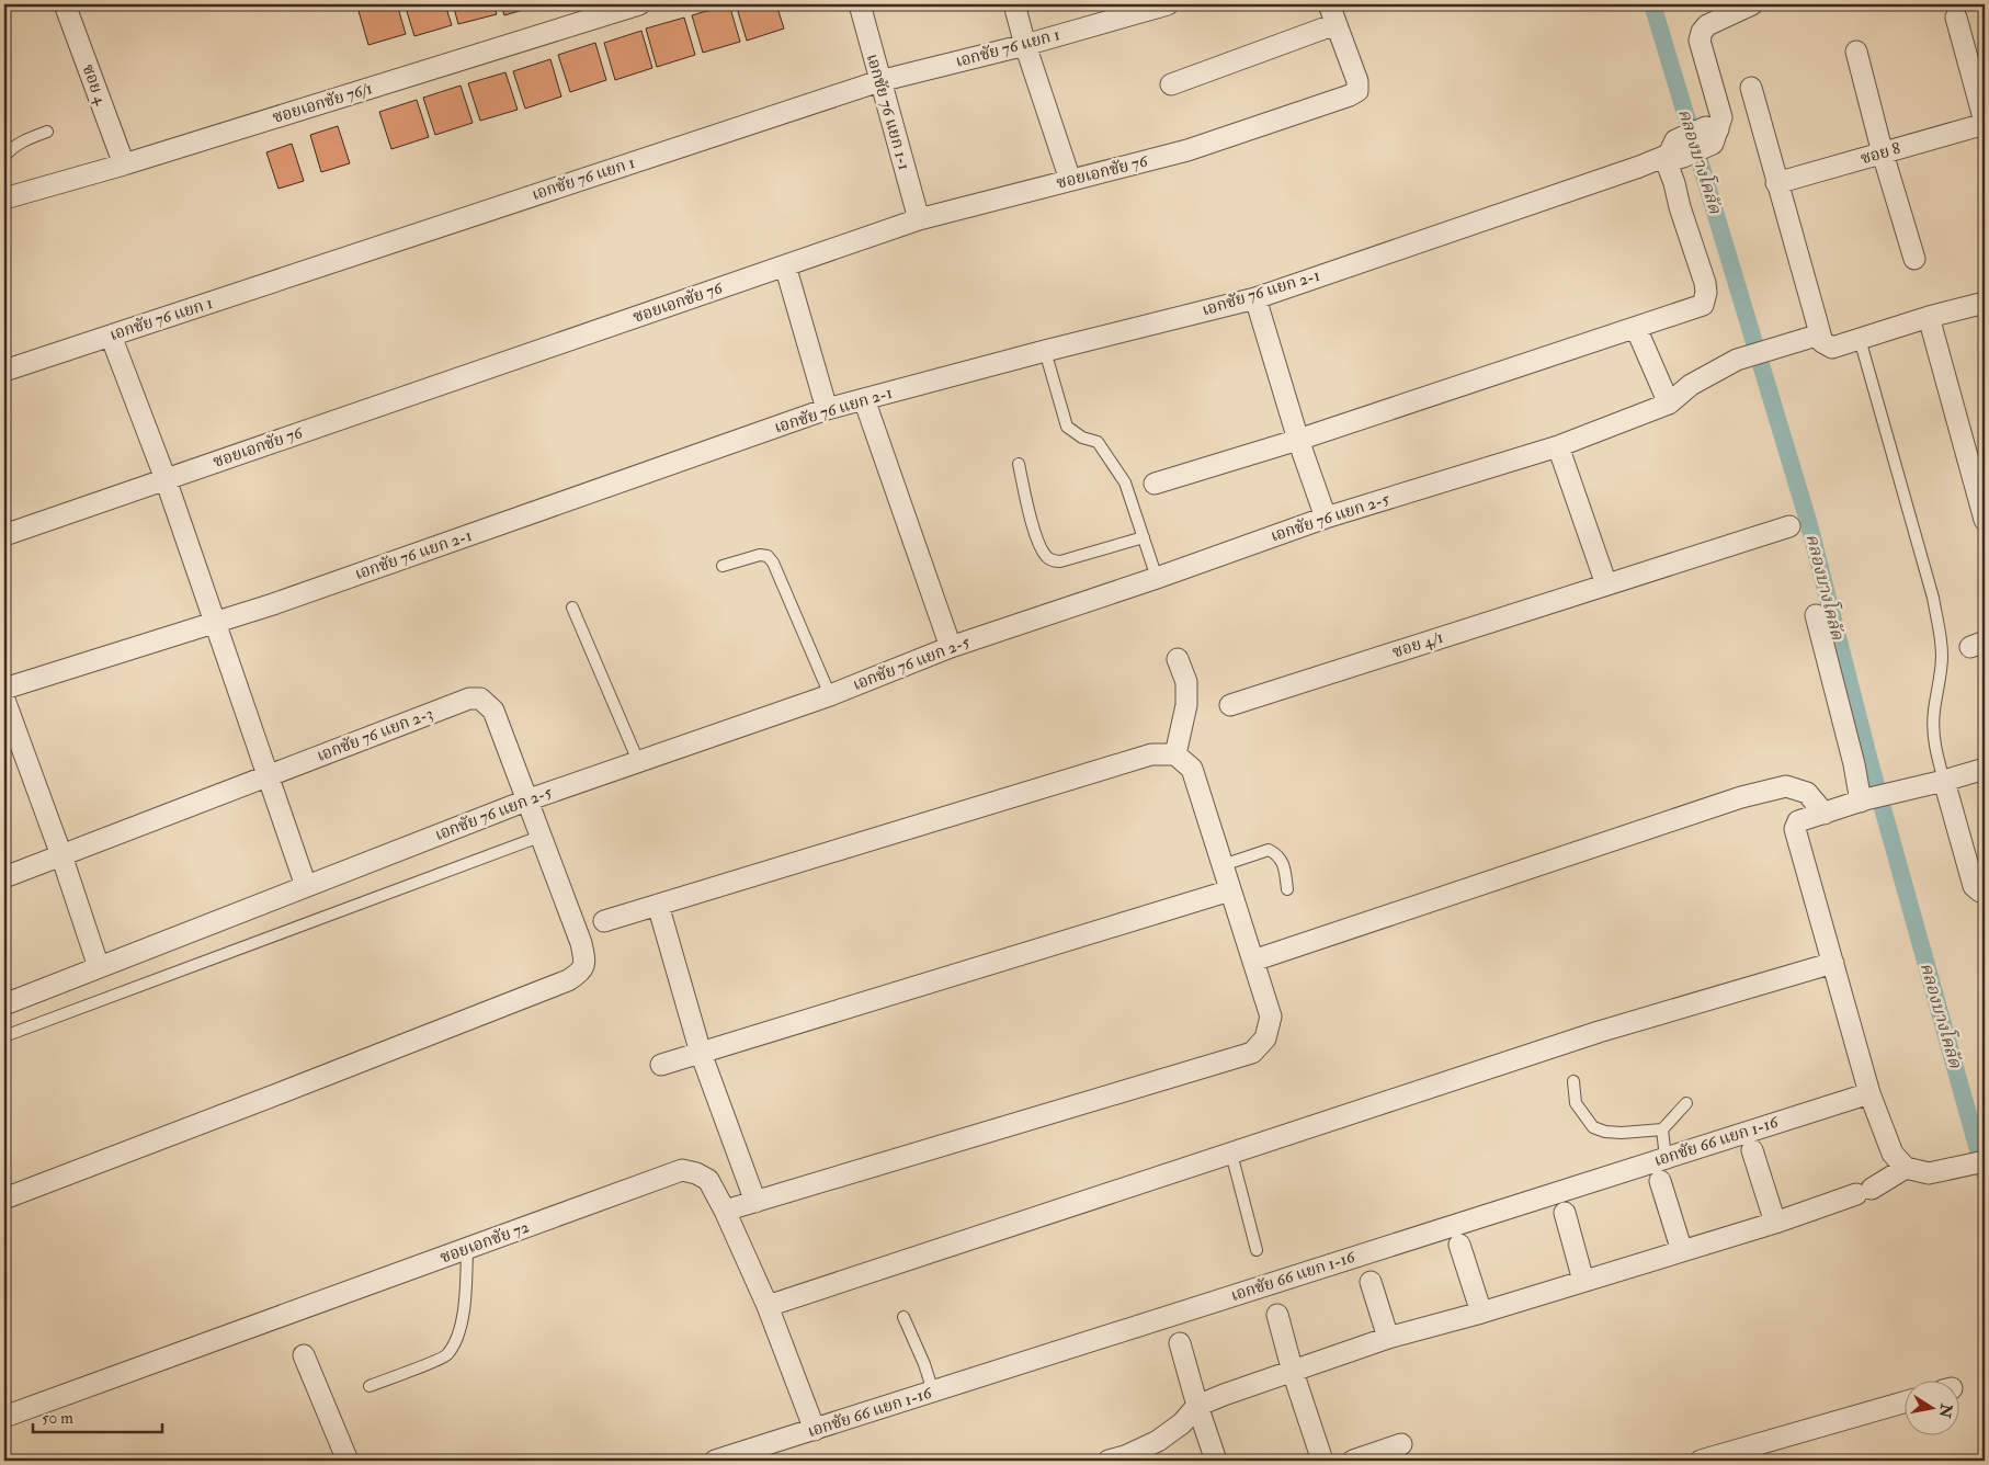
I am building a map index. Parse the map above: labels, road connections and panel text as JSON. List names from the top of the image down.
{
  "streets": {
    "street": [
      "เอกชัย 76 แยก 1",
      "ซอย 4",
      "ซอยเอกชัย 76/1",
      "เอกชัย 76 แยก 1-1",
      "ซอย 8",
      "ซอยเอกชัย 76",
      "เอกชัย 76 แยก 2-1",
      "เอกชัย 76 แยก 2-5",
      "ซอย 4/1",
      "เอกชัย 76 แยก 2-3",
      "เอกชัย 66 แยก 1-16",
      "ซอยเอกชัย 72"
    ]
  },
  "crossings": [
    ["เอกชัย 76 แยก 1", "เอกชัย 76 แยก 1-1"],
    ["ซอย 4", "ซอยเอกชัย 76/1"],
    ["เอกชัย 76 แยก 1-1", "ซอยเอกชัย 76"],
    ["เอกชัย 76 แยก 2-5", "เอกชัย 76 แยก 2-3"],
    ["เอกชัย 66 แยก 1-16", "ซอยเอกชัย 72"]
  ],
  "water": ["คลองบางโคลัด"],
  "scale_bar": "50 m",
  "north": "right"
}
